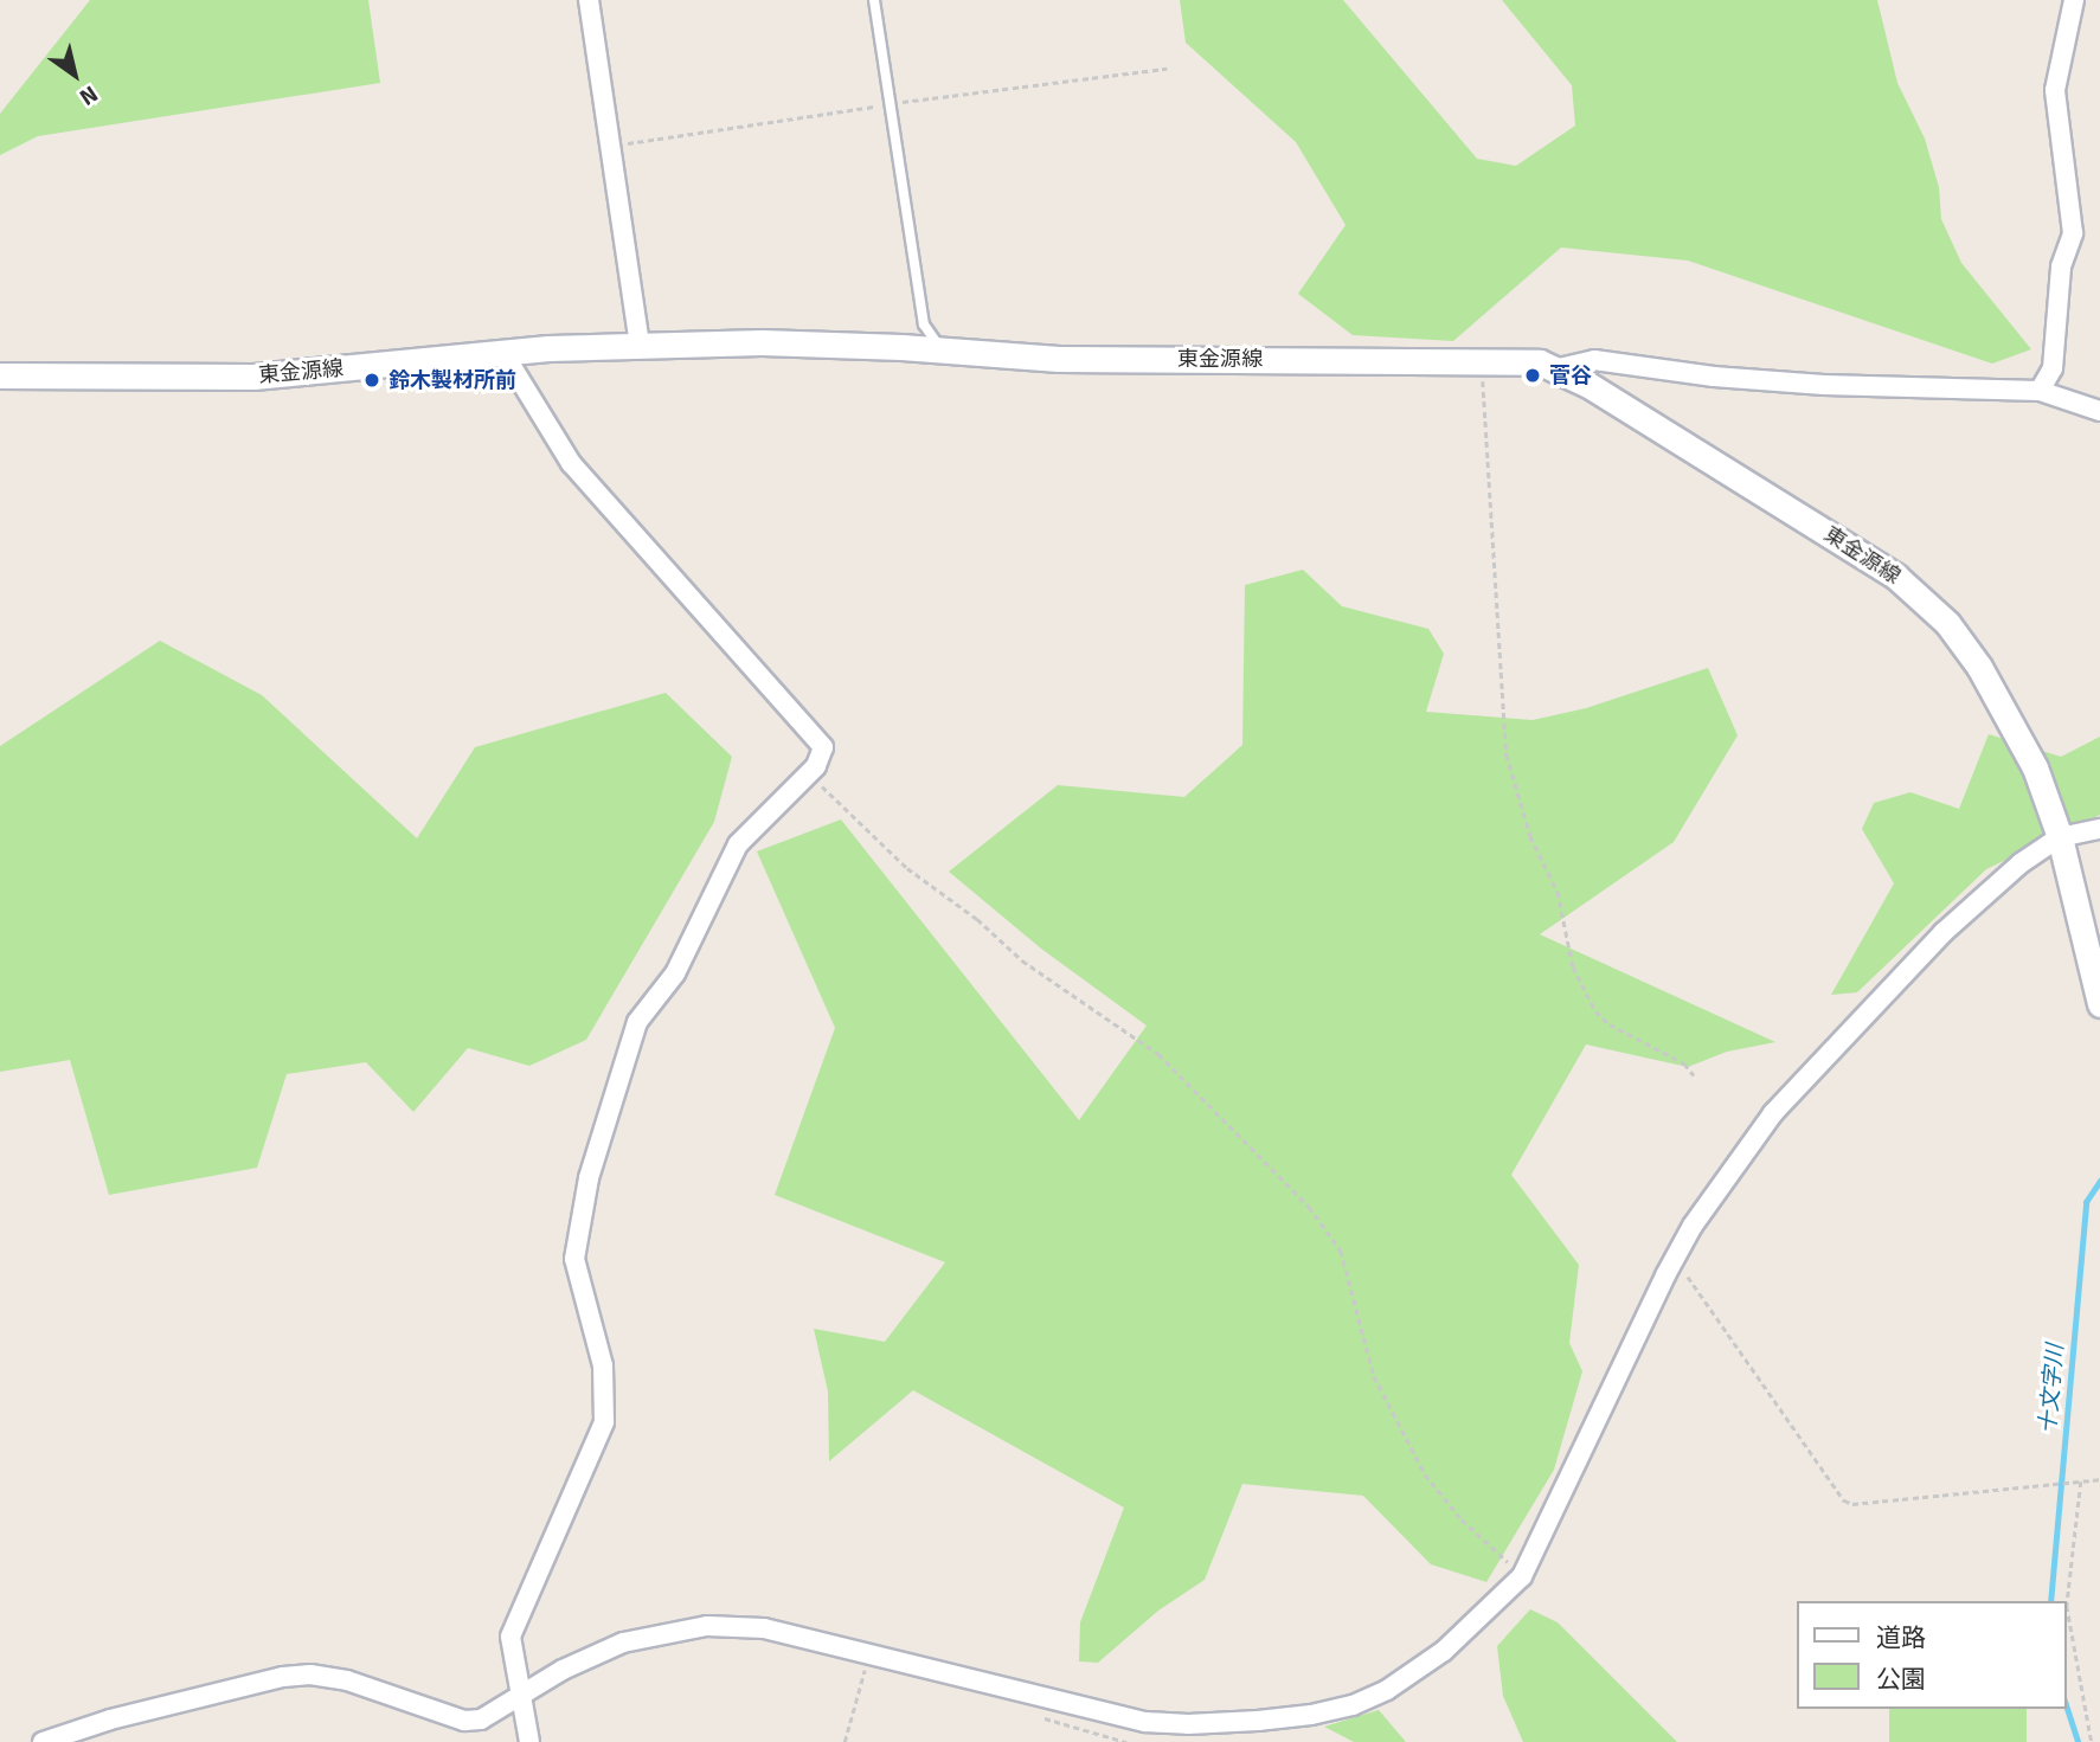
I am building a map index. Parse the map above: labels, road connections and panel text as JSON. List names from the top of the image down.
{
  "streets": {
    "main road": ["東金源線"]
  },
  "water": ["十文字川"],
  "places": ["菅谷", "鈴木製材所前"],
  "legend": ["道路", "公園"],
  "north": "bottom right"
}
